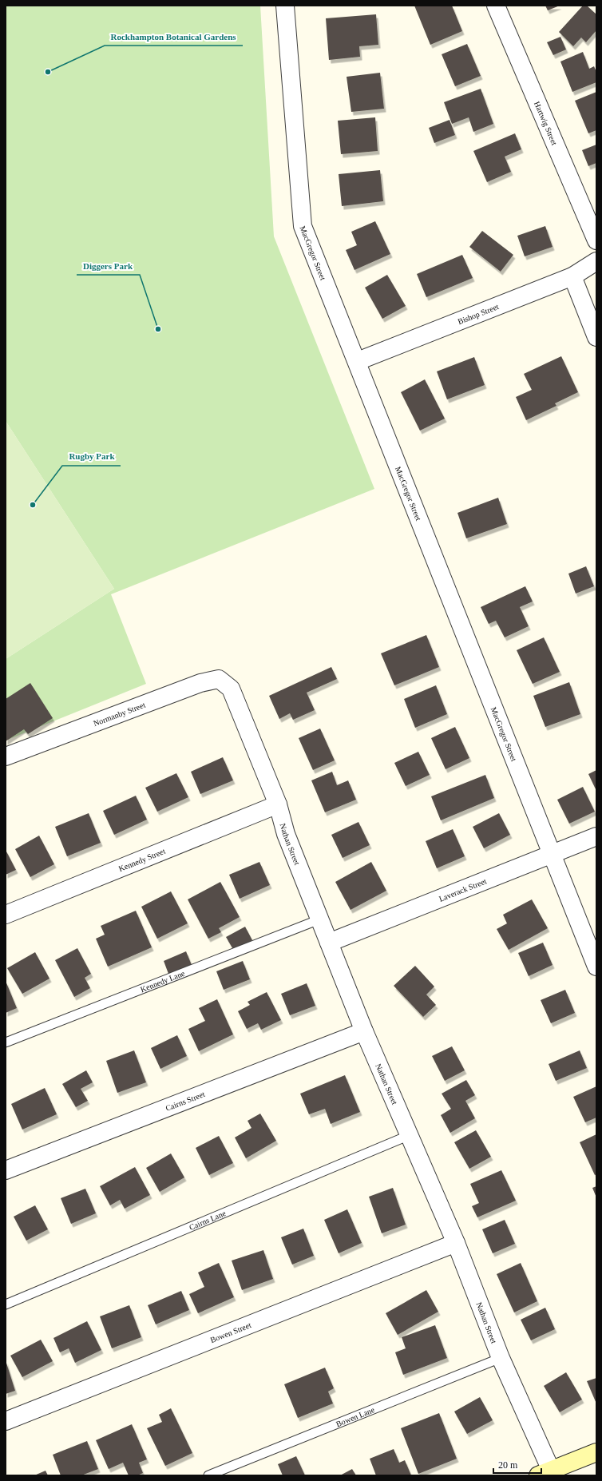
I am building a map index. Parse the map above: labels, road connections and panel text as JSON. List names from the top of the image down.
{
  "streets": {
    "street": [
      "Hartwig Street",
      "MacGregor Street",
      "Bishop Street",
      "Normanby Street",
      "Nathan Street",
      "Kennedy Street",
      "Laverack Street",
      "Cairns Street",
      "Bowen Street"
    ],
    "lane": ["Kennedy Lane", "Cairns Lane", "Bowen Lane"]
  },
  "crossings": [
    ["MacGregor Street", "Bishop Street"],
    ["MacGregor Street", "Laverack Street"],
    ["Normanby Street", "Nathan Street"],
    ["Nathan Street", "Kennedy Street"],
    ["Nathan Street", "Laverack Street"],
    ["Nathan Street", "Kennedy Lane"],
    ["Nathan Street", "Cairns Street"],
    ["Nathan Street", "Cairns Lane"],
    ["Nathan Street", "Bowen Street"],
    ["Nathan Street", "Bowen Lane"]
  ],
  "places": ["Rockhampton Botanical Gardens", "Diggers Park", "Rugby Park"],
  "scale_bar": "20 m"
}
